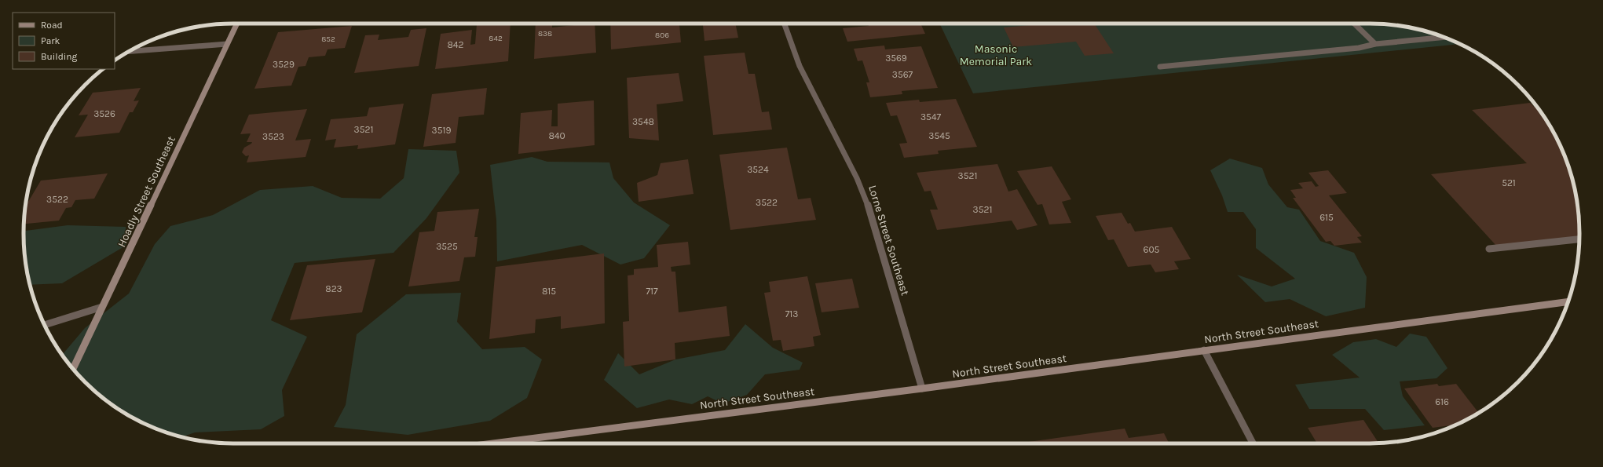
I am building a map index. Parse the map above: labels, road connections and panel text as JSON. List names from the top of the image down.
{
  "streets": {
    "street": ["Hoadly Street Southeast", "Lorne Street Southeast", "North Street Southeast"]
  },
  "crossings": [
    ["Lorne Street Southeast", "North Street Southeast"]
  ],
  "parks": ["Masonic Memorial Park"],
  "house_numbers": [
    "838",
    "806",
    "842",
    "852",
    "842",
    "3569",
    "3529",
    "3567",
    "3526",
    "3547",
    "3548",
    "3521",
    "3519",
    "840",
    "3545",
    "3523",
    "3524",
    "3521",
    "521",
    "3522",
    "3522",
    "3521",
    "615",
    "3525",
    "605",
    "823",
    "815",
    "717",
    "713",
    "616"
  ],
  "legend": ["Road", "Park", "Building"]
}
